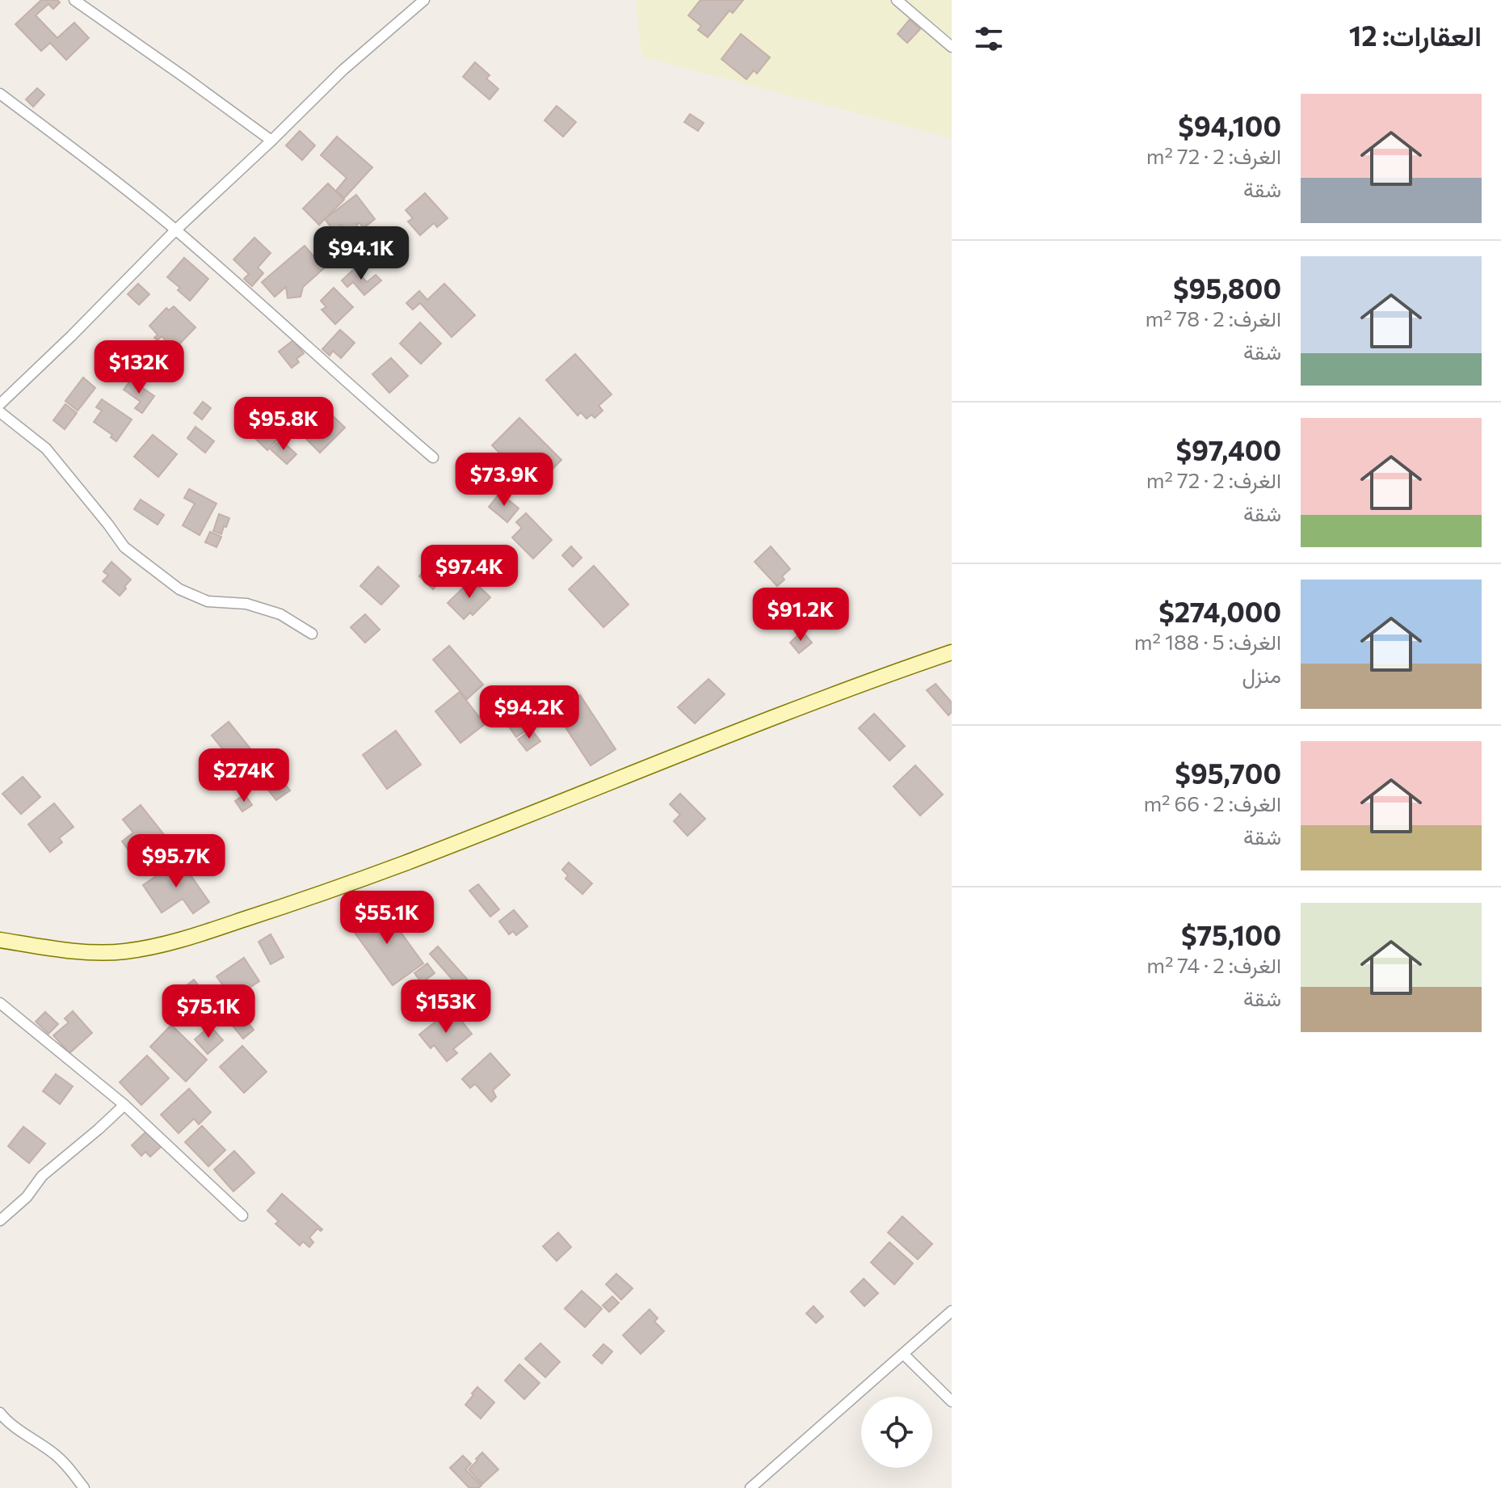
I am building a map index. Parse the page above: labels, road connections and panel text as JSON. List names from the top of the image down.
{
  "page": {
    "heading": "العقارات: 12",
    "list": [
      {
        "name": "$94,100",
        "note": "الغرف: 2 · 72 m² · شقة"
      },
      {
        "name": "$95,800",
        "note": "الغرف: 2 · 78 m² · شقة"
      },
      {
        "name": "$97,400",
        "note": "الغرف: 2 · 72 m² · شقة"
      },
      {
        "name": "$274,000",
        "note": "الغرف: 5 · 188 m² · منزل"
      },
      {
        "name": "$95,700",
        "note": "الغرف: 2 · 66 m² · شقة"
      },
      {
        "name": "$75,100",
        "note": "الغرف: 2 · 74 m² · شقة"
      }
    ],
    "price": [
      "$94.1K",
      "$132K",
      "$95.8K",
      "$73.9K",
      "$97.4K",
      "$91.2K",
      "$94.2K",
      "$274K",
      "$95.7K",
      "$55.1K",
      "$153K",
      "$75.1K"
    ]
  }
}
